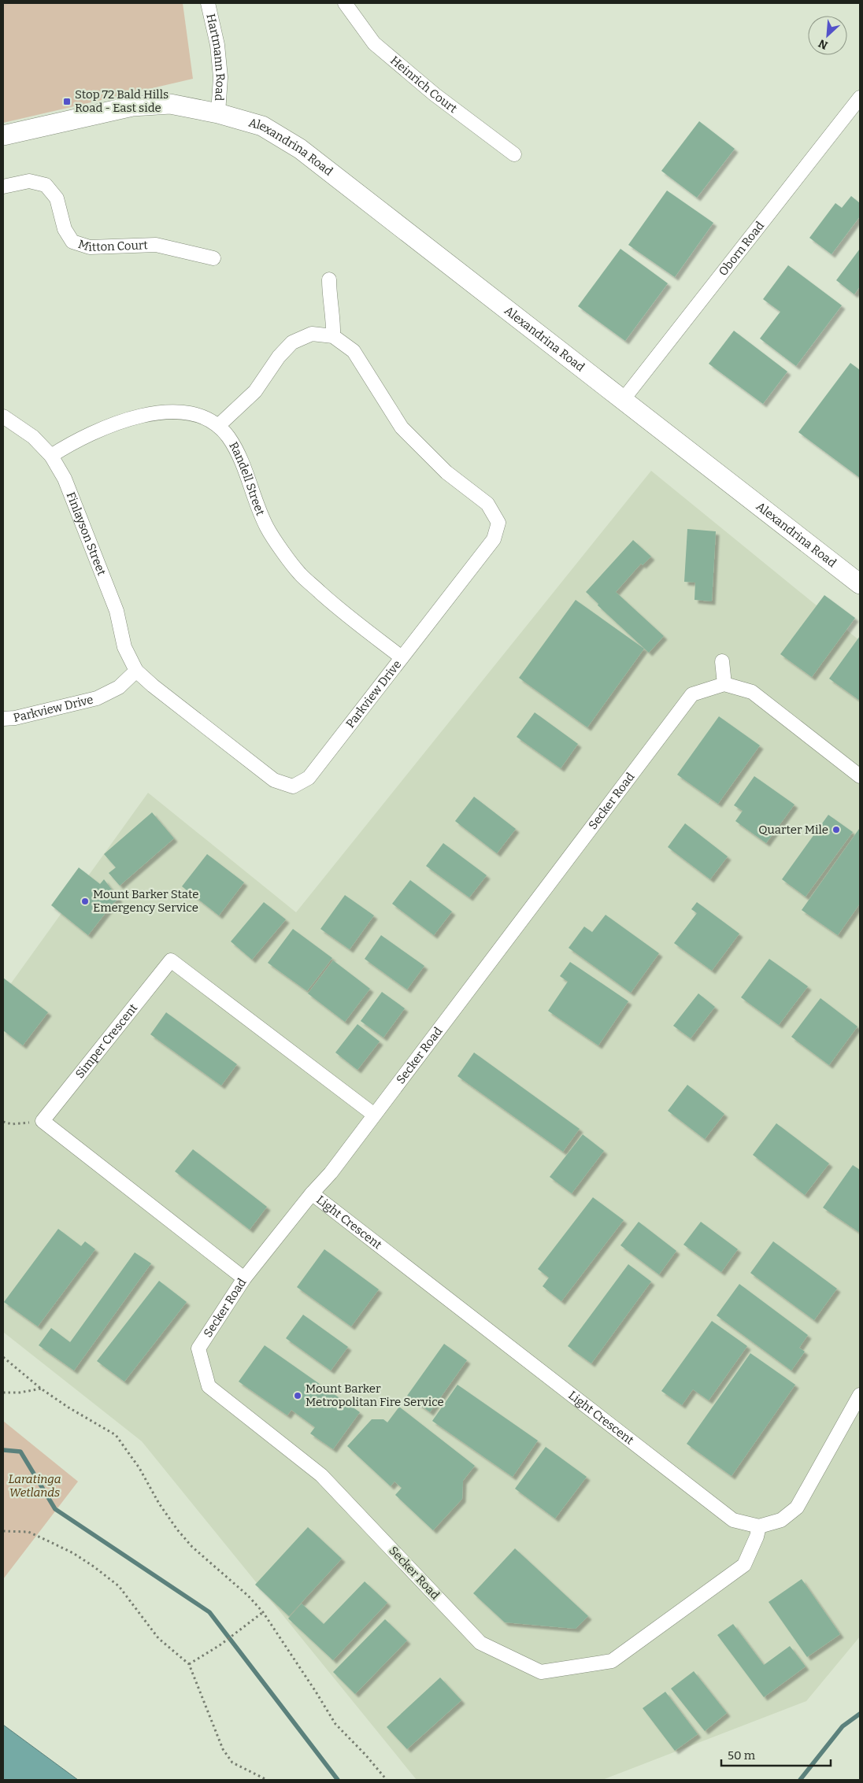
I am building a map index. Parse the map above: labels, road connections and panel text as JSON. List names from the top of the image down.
{
  "streets": {
    "main road": ["Alexandrina Road"],
    "street": [
      "Hartmann Road",
      "Heinrich Court",
      "Mitton Court",
      "Oborn Road",
      "Randell Street",
      "Finlayson Street",
      "Parkview Drive",
      "Secker Road",
      "Simper Crescent",
      "Light Crescent"
    ]
  },
  "crossings": [
    ["Hartmann Road", "Alexandrina Road"],
    ["Alexandrina Road", "Oborn Road"],
    ["Randell Street", "Finlayson Street"],
    ["Randell Street", "Parkview Drive"],
    ["Finlayson Street", "Parkview Drive"],
    ["Secker Road", "Simper Crescent"],
    ["Secker Road", "Light Crescent"]
  ],
  "parks": ["Laratinga Wetlands"],
  "places": {
    "transit": ["Stop 72 Bald Hills Road - East side"],
    "other": ["Quarter Mile", "Mount Barker State Emergency Service", "Mount Barker Metropolitan Fire Service"]
  },
  "scale_bar": "50 m",
  "north": "bottom left"
}
